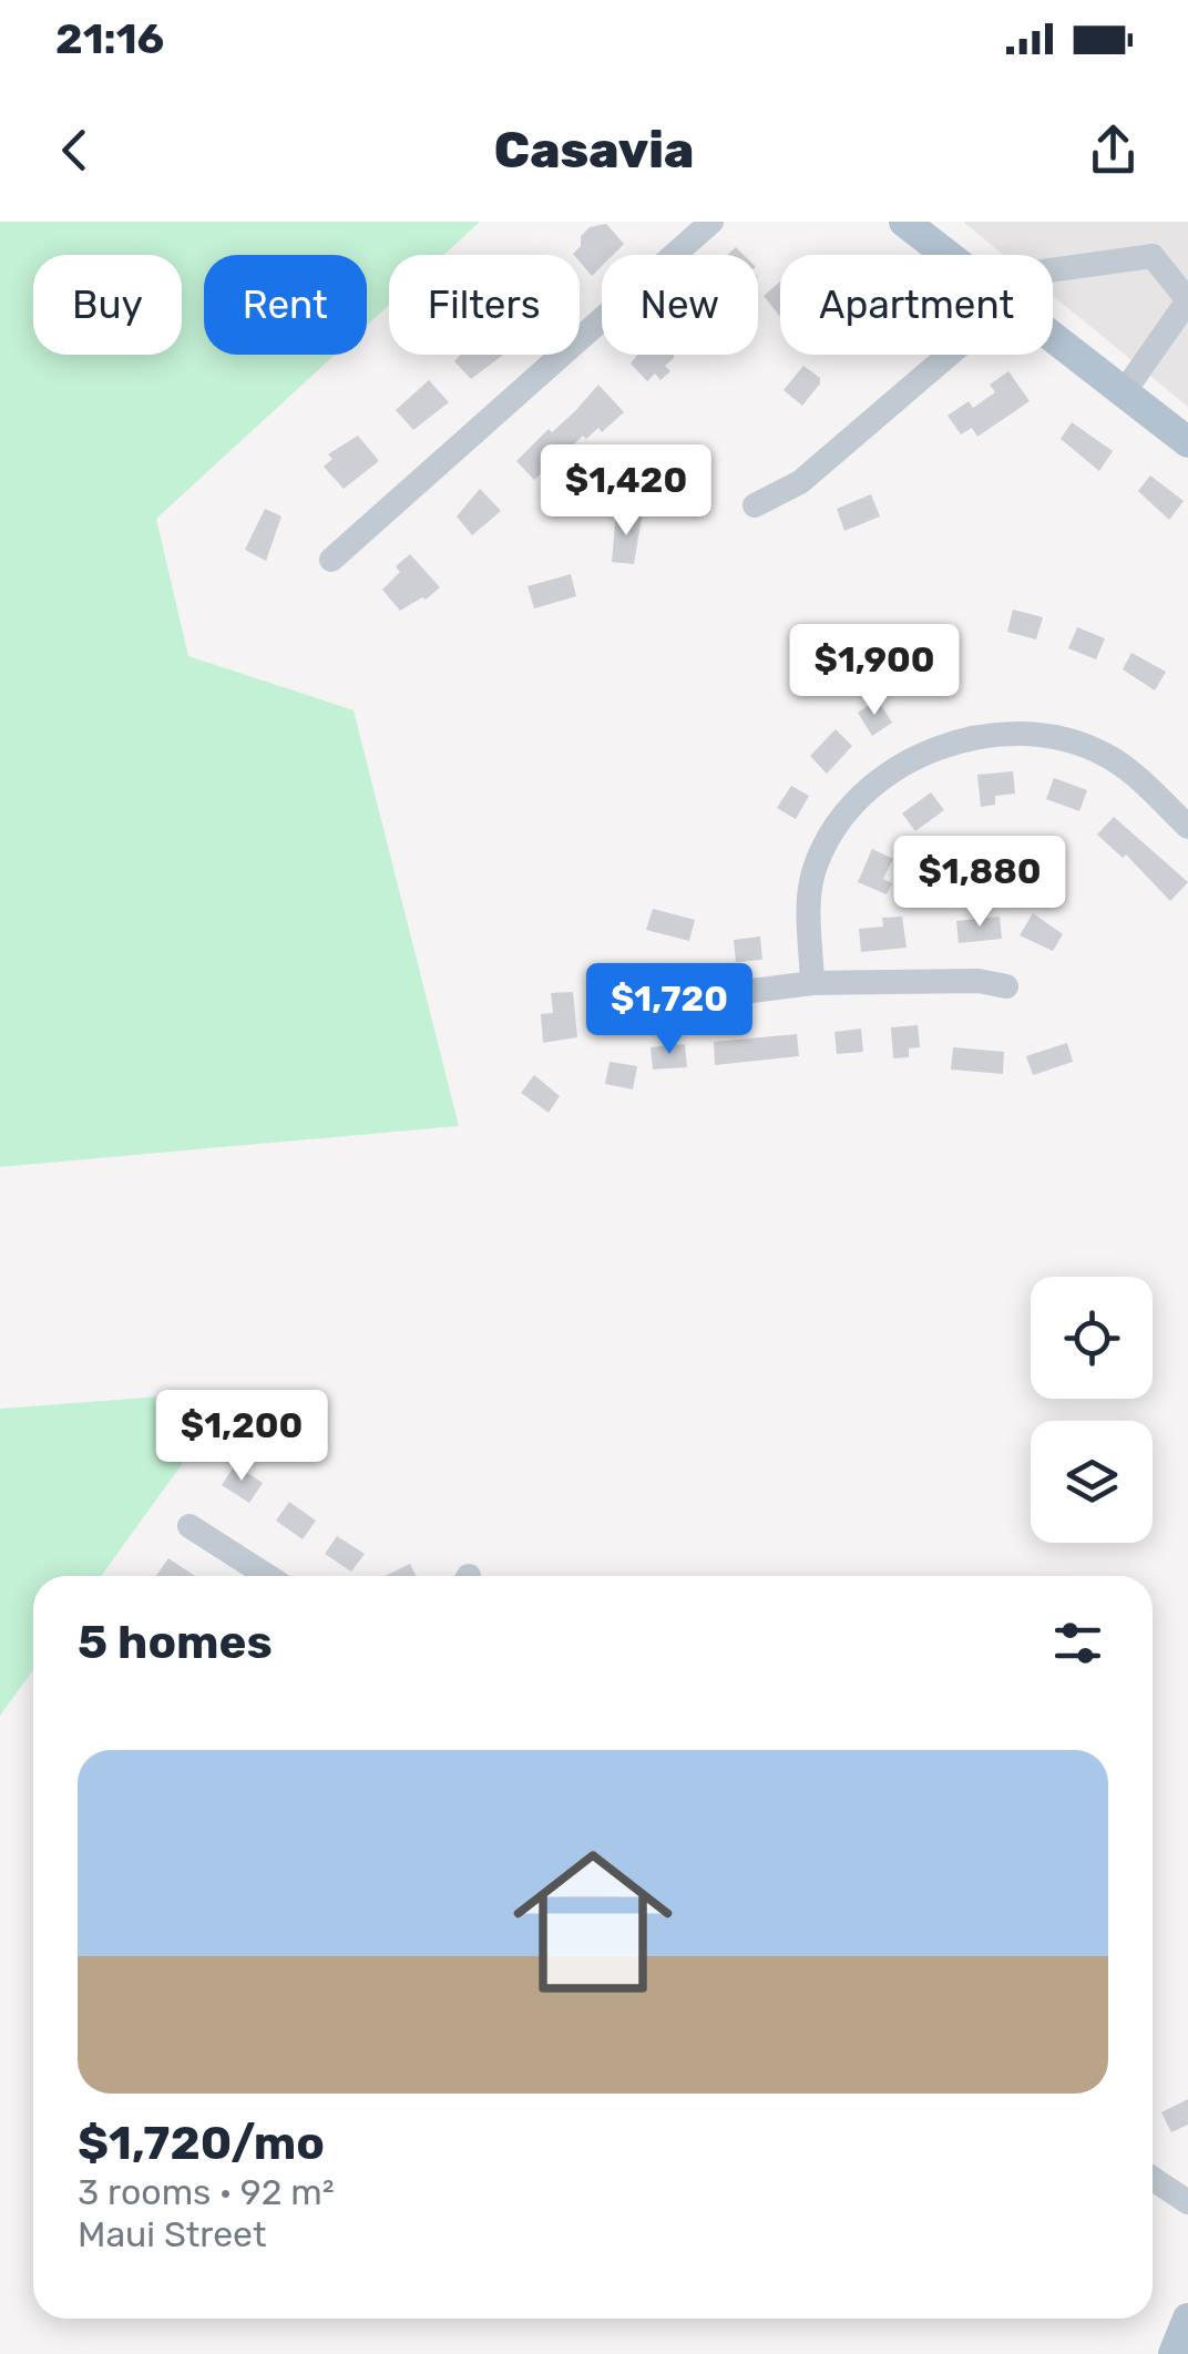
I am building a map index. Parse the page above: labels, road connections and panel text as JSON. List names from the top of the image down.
{
  "page": {
    "status": "21:16",
    "header": "Casavia",
    "chip": [
      "Buy",
      "Rent",
      "Filters",
      "New",
      "Apartment"
    ],
    "price": [
      "$1,420",
      "$1,900",
      "$1,880",
      "$1,720",
      "$1,200"
    ],
    "heading": "5 homes",
    "list": [
      {
        "name": "$1,720/mo",
        "note": "3 rooms · 92 m² · Maui Street"
      }
    ]
  }
}
